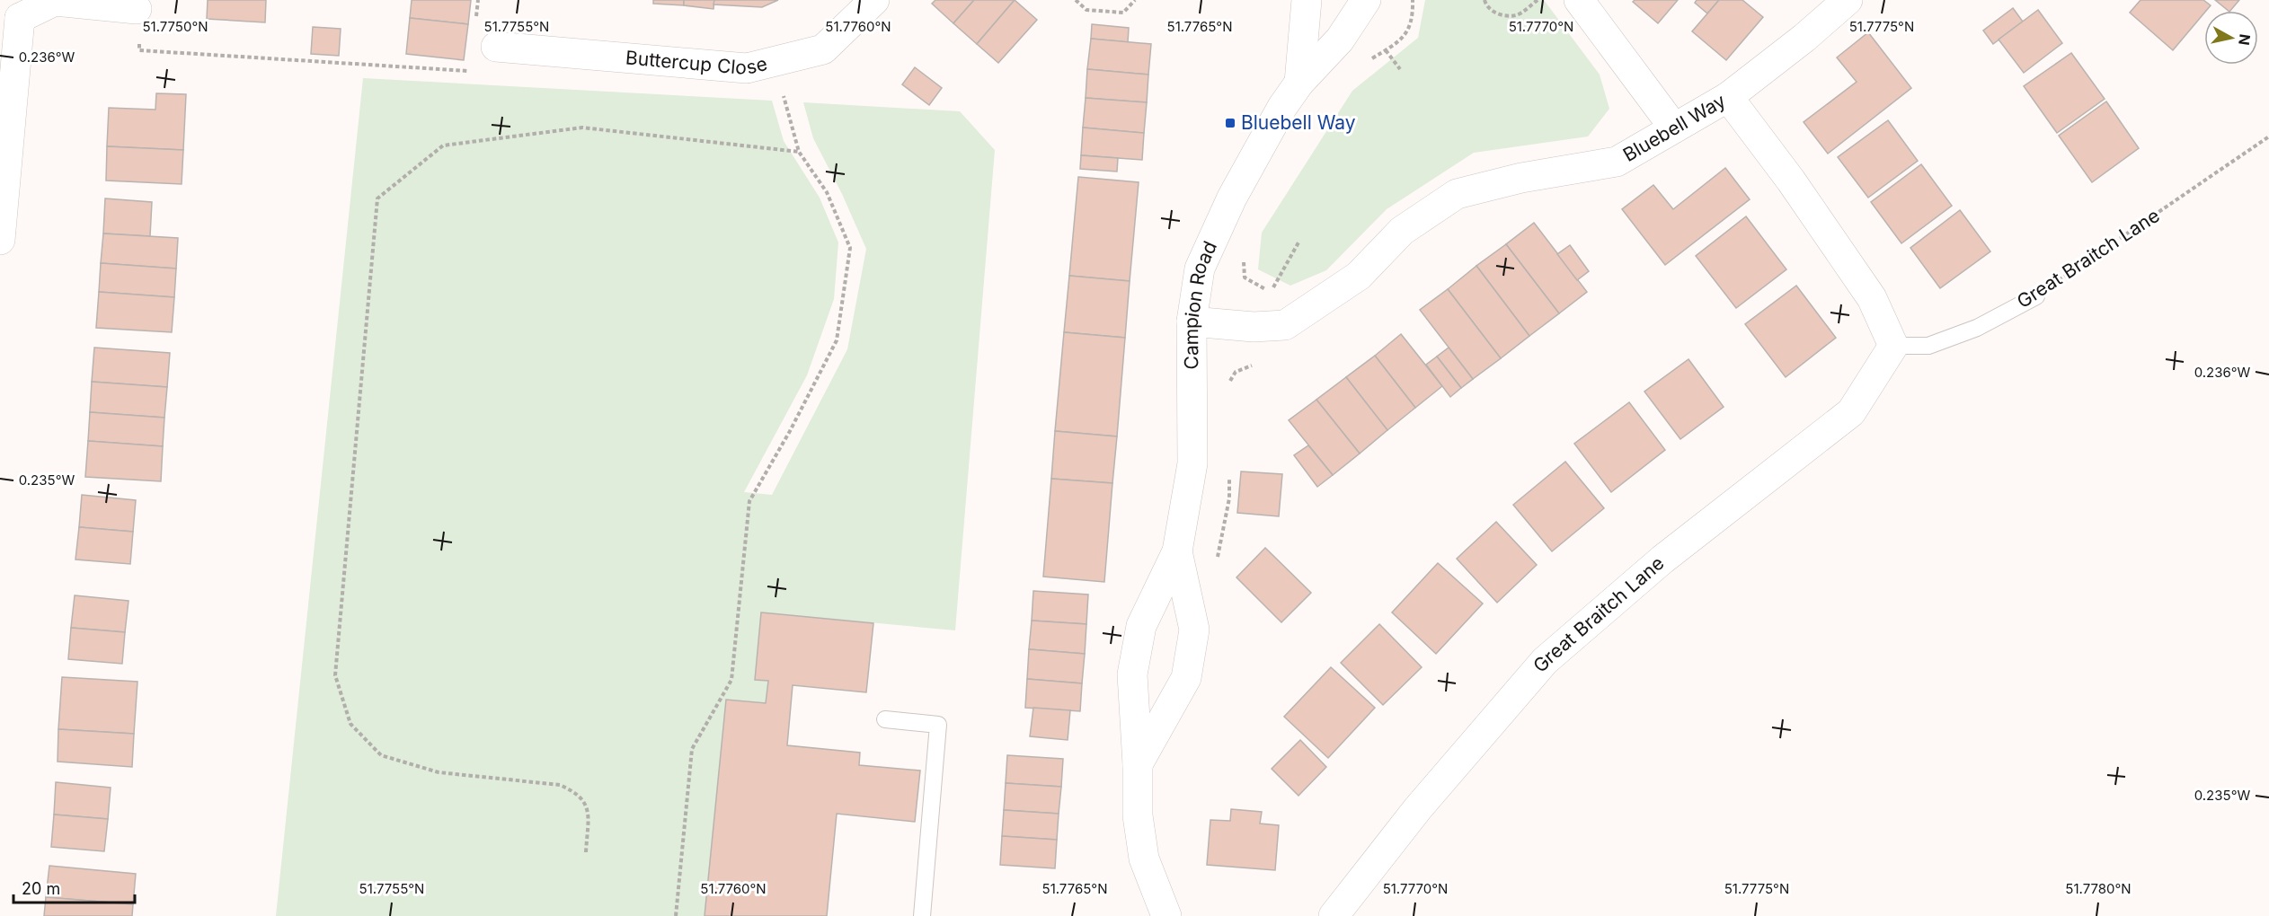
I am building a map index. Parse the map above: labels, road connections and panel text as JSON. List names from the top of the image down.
{
  "streets": {
    "street": [
      "Buttercup Close",
      "Bluebell Way",
      "Great Braitch Lane",
      "Campion Road"
    ]
  },
  "crossings": [
    ["Bluebell Way", "Campion Road"]
  ],
  "places": {
    "transit": ["Bluebell Way"]
  },
  "scale_bar": "20 m",
  "north": "right",
  "coordinates": [
    "51.7750°N",
    "51.7755°N",
    "51.7760°N",
    "51.7765°N",
    "51.7770°N",
    "51.7775°N",
    "0.236°W",
    "0.235°W",
    "51.7780°N"
  ]
}
